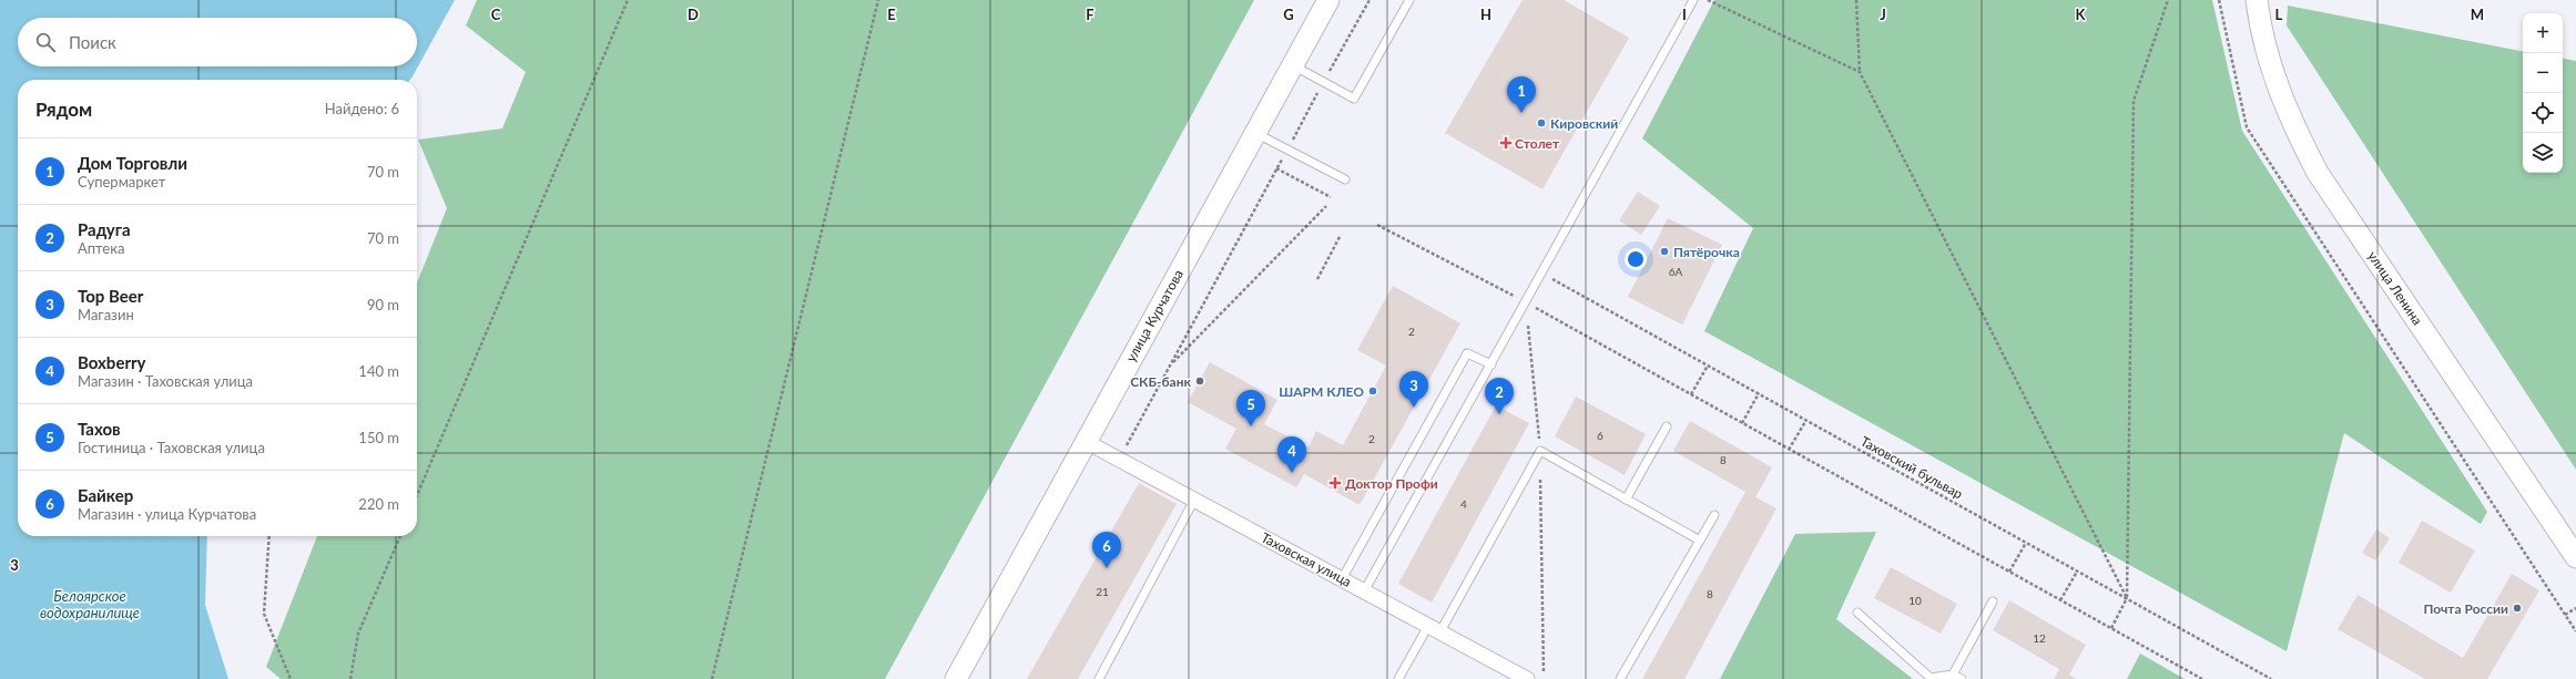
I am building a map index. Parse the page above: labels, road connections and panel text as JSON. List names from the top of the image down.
{
  "streets": {
    "main road": ["улица Ленина", "улица Курчатова"],
    "street": ["Таховская улица"],
    "path": ["Таховский бульвар"]
  },
  "crossings": [
    ["улица Курчатова", "Таховская улица"]
  ],
  "water": ["Белоярское водохранилище"],
  "places": {
    "other": [
      "Кировский",
      "Пятёрочка",
      "СКБ-банк",
      "ШАРМ КЛЕО",
      "Почта России"
    ],
    "health": ["Столет", "Доктор Профи"]
  },
  "house_numbers": [
    "6А",
    "2",
    "6",
    "2",
    "8",
    "4",
    "21",
    "8",
    "10",
    "12"
  ],
  "page": {
    "map_buttons": ["+", "−"],
    "search": "Поиск",
    "pins": [
      "1",
      "3",
      "2",
      "5",
      "4",
      "6"
    ],
    "heading": ["Рядом", "Найдено: 6"],
    "list": [
      {
        "mark": "1",
        "name": "Дом Торговли",
        "note": "Супермаркет",
        "value": "70 m"
      },
      {
        "mark": "2",
        "name": "Радуга",
        "note": "Аптека",
        "value": "70 m"
      },
      {
        "mark": "3",
        "name": "Top Beer",
        "note": "Магазин",
        "value": "90 m"
      },
      {
        "mark": "4",
        "name": "Boxberry",
        "note": "Магазин · Таховская улица",
        "value": "140 m"
      },
      {
        "mark": "5",
        "name": "Тахов",
        "note": "Гостиница · Таховская улица",
        "value": "150 m"
      },
      {
        "mark": "6",
        "name": "Байкер",
        "note": "Магазин · улица Курчатова",
        "value": "220 m"
      }
    ]
  },
  "grid": {
    "columns": [
      "C",
      "D",
      "E",
      "F",
      "G",
      "H",
      "I",
      "J",
      "K",
      "L",
      "M"
    ],
    "rows": ["3"]
  }
}
